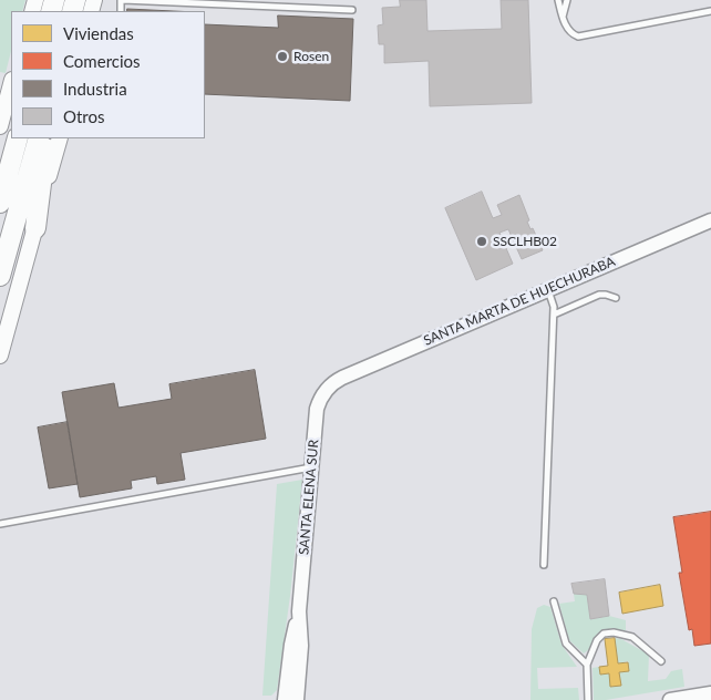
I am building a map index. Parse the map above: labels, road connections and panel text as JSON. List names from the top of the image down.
{
  "streets": {
    "street": ["SANTA MARTA DE HUECHURABA", "SANTA ELENA SUR"]
  },
  "crossings": [
    ["SANTA MARTA DE HUECHURABA", "SANTA ELENA SUR"]
  ],
  "places": ["Rosen", "SSCLHB02"],
  "legend": [
    "Viviendas",
    "Comercios",
    "Industria",
    "Otros"
  ]
}
